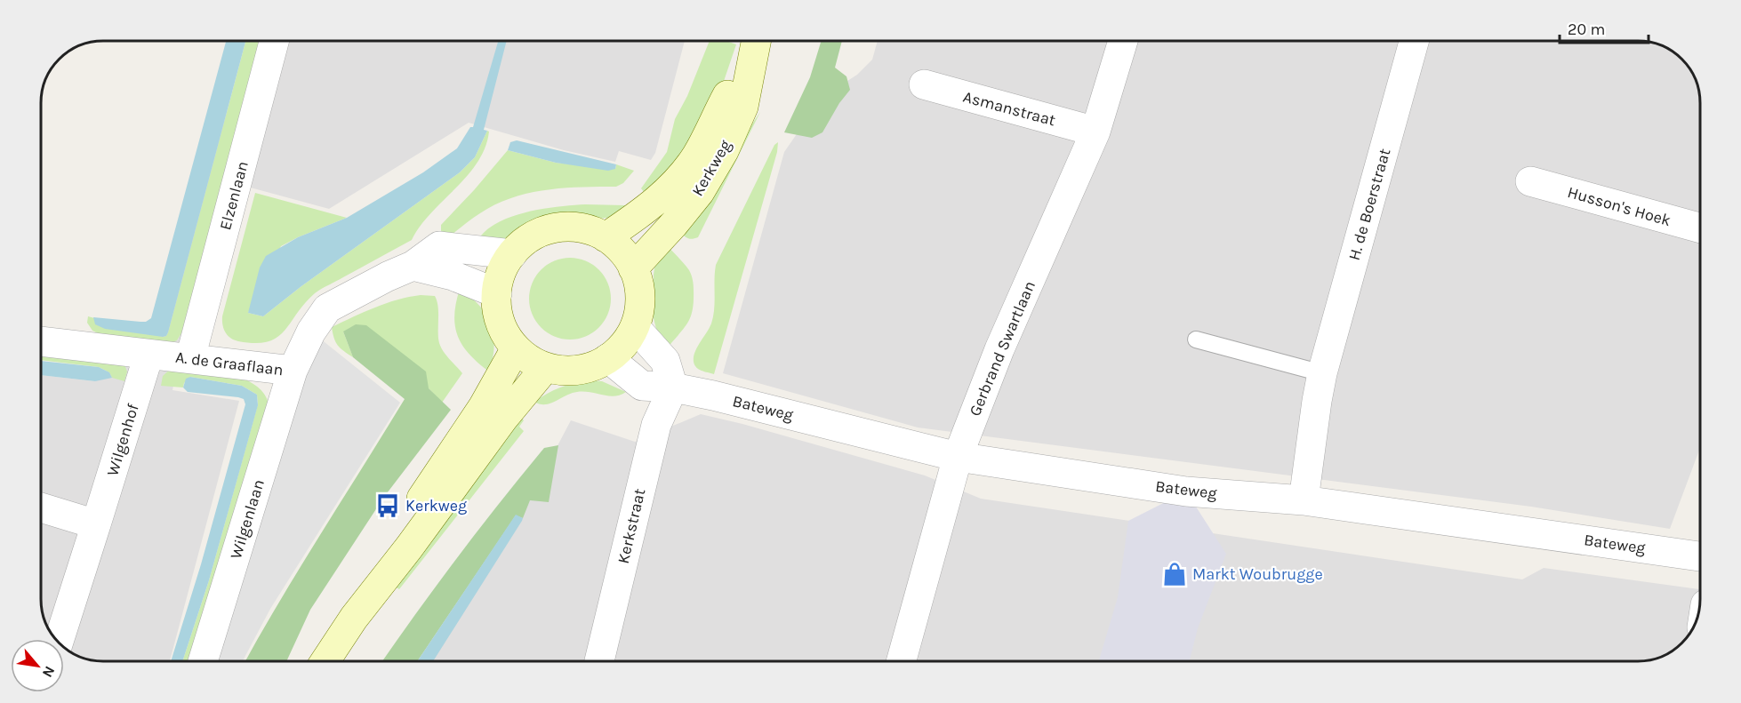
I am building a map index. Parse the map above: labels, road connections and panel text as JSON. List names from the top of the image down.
{
  "streets": {
    "main road": ["Kerkweg"],
    "street": [
      "Asmanstraat",
      "Elzenlaan",
      "H. de Boerstraat",
      "Husson's Hoek",
      "Gerbrand Swartlaan",
      "A. de Graaflaan",
      "Bateweg",
      "Wilgenhof",
      "Wilgenlaan",
      "Kerkstraat"
    ]
  },
  "crossings": [
    ["Asmanstraat", "Gerbrand Swartlaan"],
    ["Kerkweg", "A. de Graaflaan"],
    ["Kerkweg", "Bateweg"],
    ["Elzenlaan", "A. de Graaflaan"],
    ["H. de Boerstraat", "Bateweg"],
    ["Gerbrand Swartlaan", "Bateweg"],
    ["A. de Graaflaan", "Bateweg"],
    ["A. de Graaflaan", "Wilgenhof"],
    ["A. de Graaflaan", "Wilgenlaan"],
    ["Bateweg", "Kerkstraat"]
  ],
  "places": {
    "bus stop": ["Kerkweg"],
    "shop": ["Markt Woubrugge"]
  },
  "scale_bar": "20 m",
  "north": "bottom right"
}
